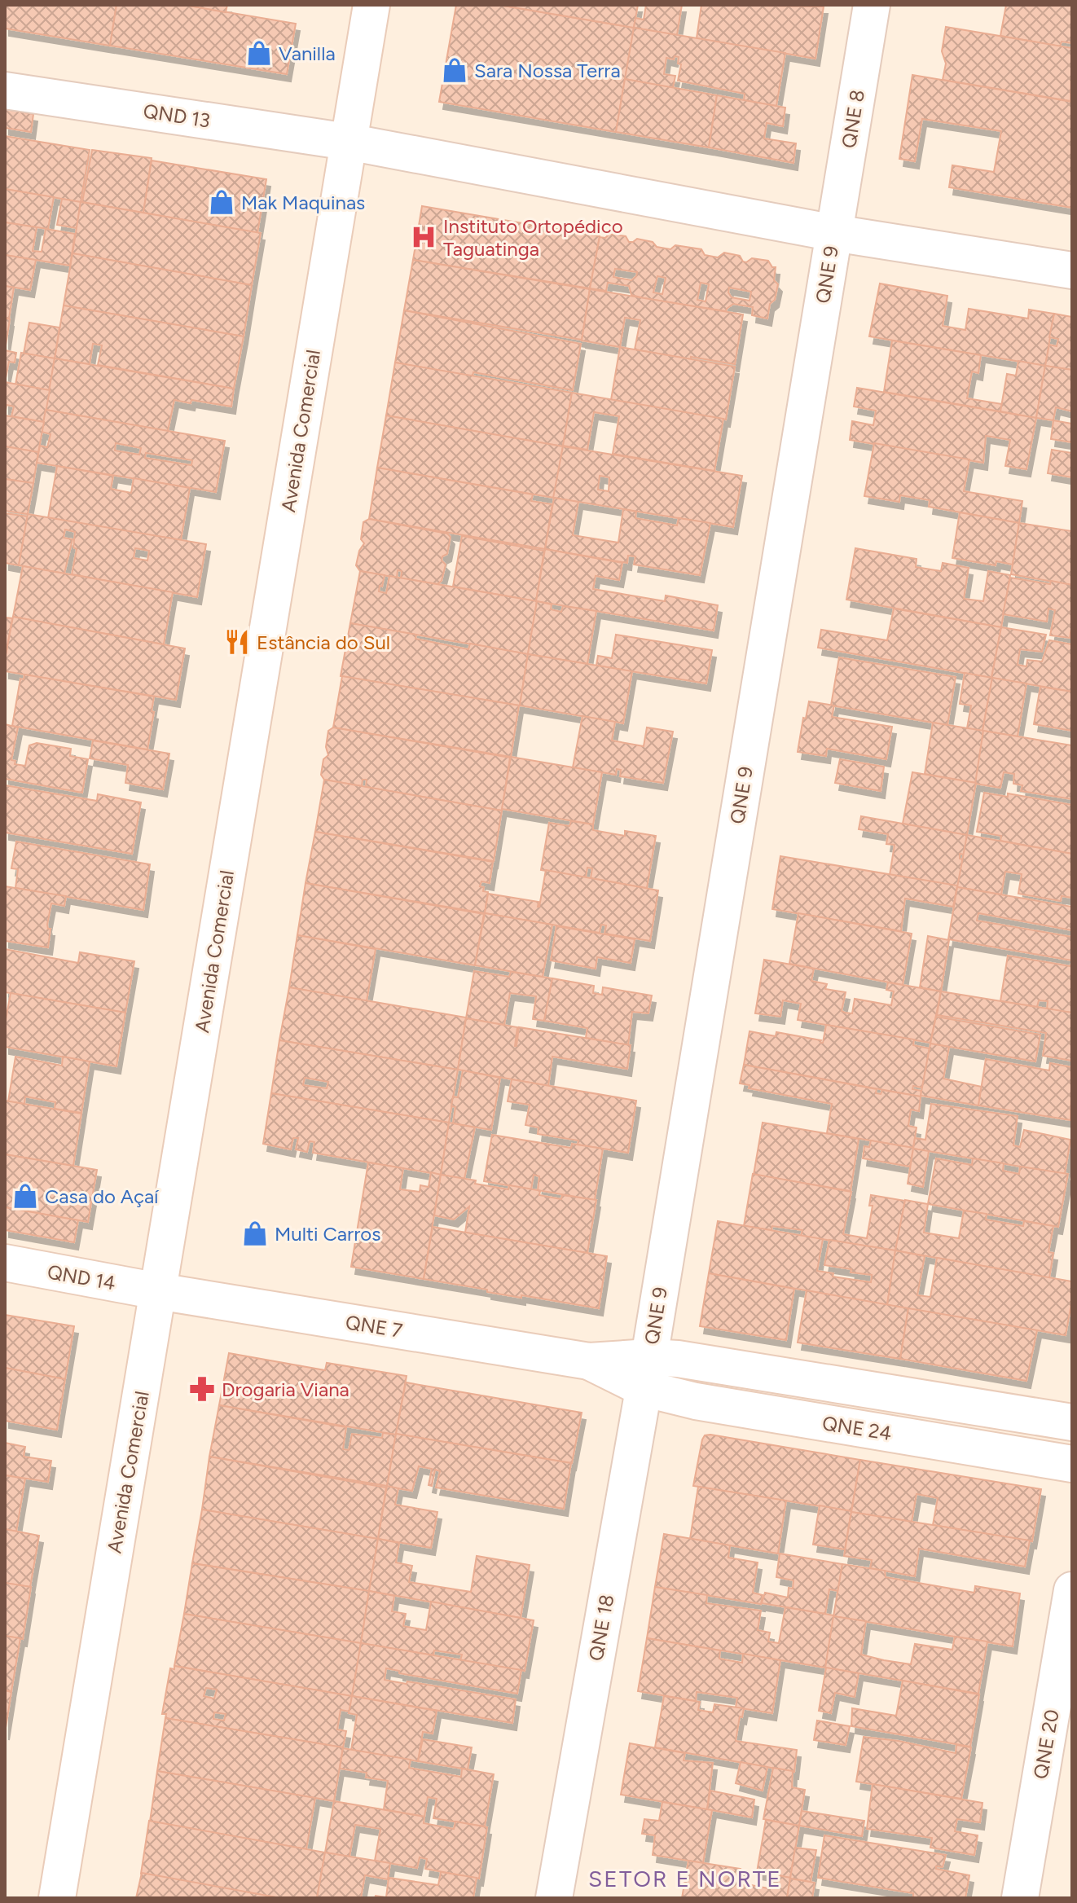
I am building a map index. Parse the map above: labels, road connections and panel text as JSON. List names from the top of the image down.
{
  "streets": {
    "street": [
      "QND 13",
      "QNE 8",
      "QNE 9",
      "Avenida Comercial",
      "QND 14",
      "QNE 7",
      "QNE 24",
      "QNE 18",
      "QNE 20"
    ]
  },
  "crossings": [
    ["QND 13", "QNE 8"],
    ["QND 13", "QNE 9"],
    ["QND 13", "Avenida Comercial"],
    ["QNE 8", "QNE 9"],
    ["QNE 9", "QNE 7"],
    ["QNE 9", "QNE 24"],
    ["QNE 9", "QNE 18"],
    ["Avenida Comercial", "QND 14"],
    ["Avenida Comercial", "QNE 7"],
    ["QND 14", "QNE 7"],
    ["QNE 7", "QNE 24"],
    ["QNE 7", "QNE 18"],
    ["QNE 24", "QNE 18"]
  ],
  "districts": ["SETOR E NORTE"],
  "places": {
    "shop": [
      "Vanilla",
      "Sara Nossa Terra",
      "Mak Maquinas",
      "Casa do Açaí",
      "Multi Carros"
    ],
    "hospital": ["Instituto Ortopédico Taguatinga"],
    "restaurant": ["Estância do Sul"],
    "pharmacy": ["Drogaria Viana"]
  }
}
